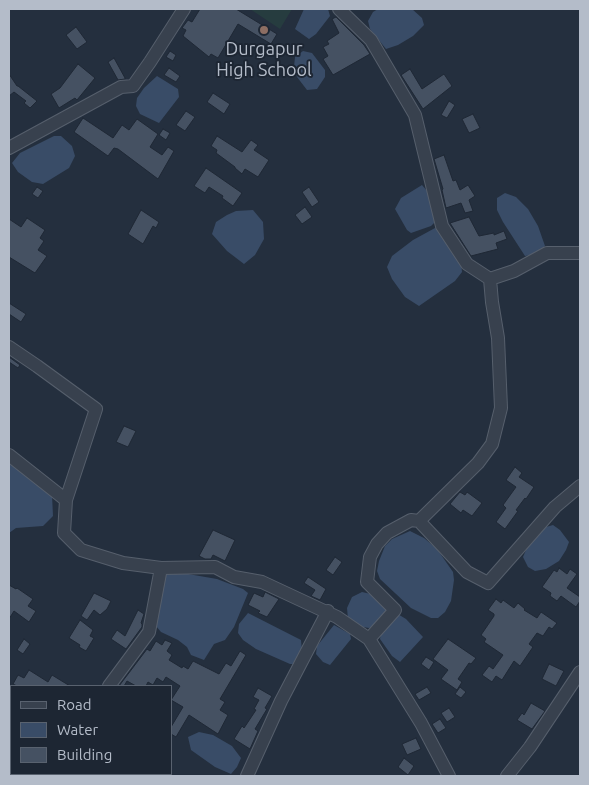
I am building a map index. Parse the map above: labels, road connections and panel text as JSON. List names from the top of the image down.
{
  "places": ["Durgapur High School"],
  "legend": ["Road", "Water", "Building"]
}
